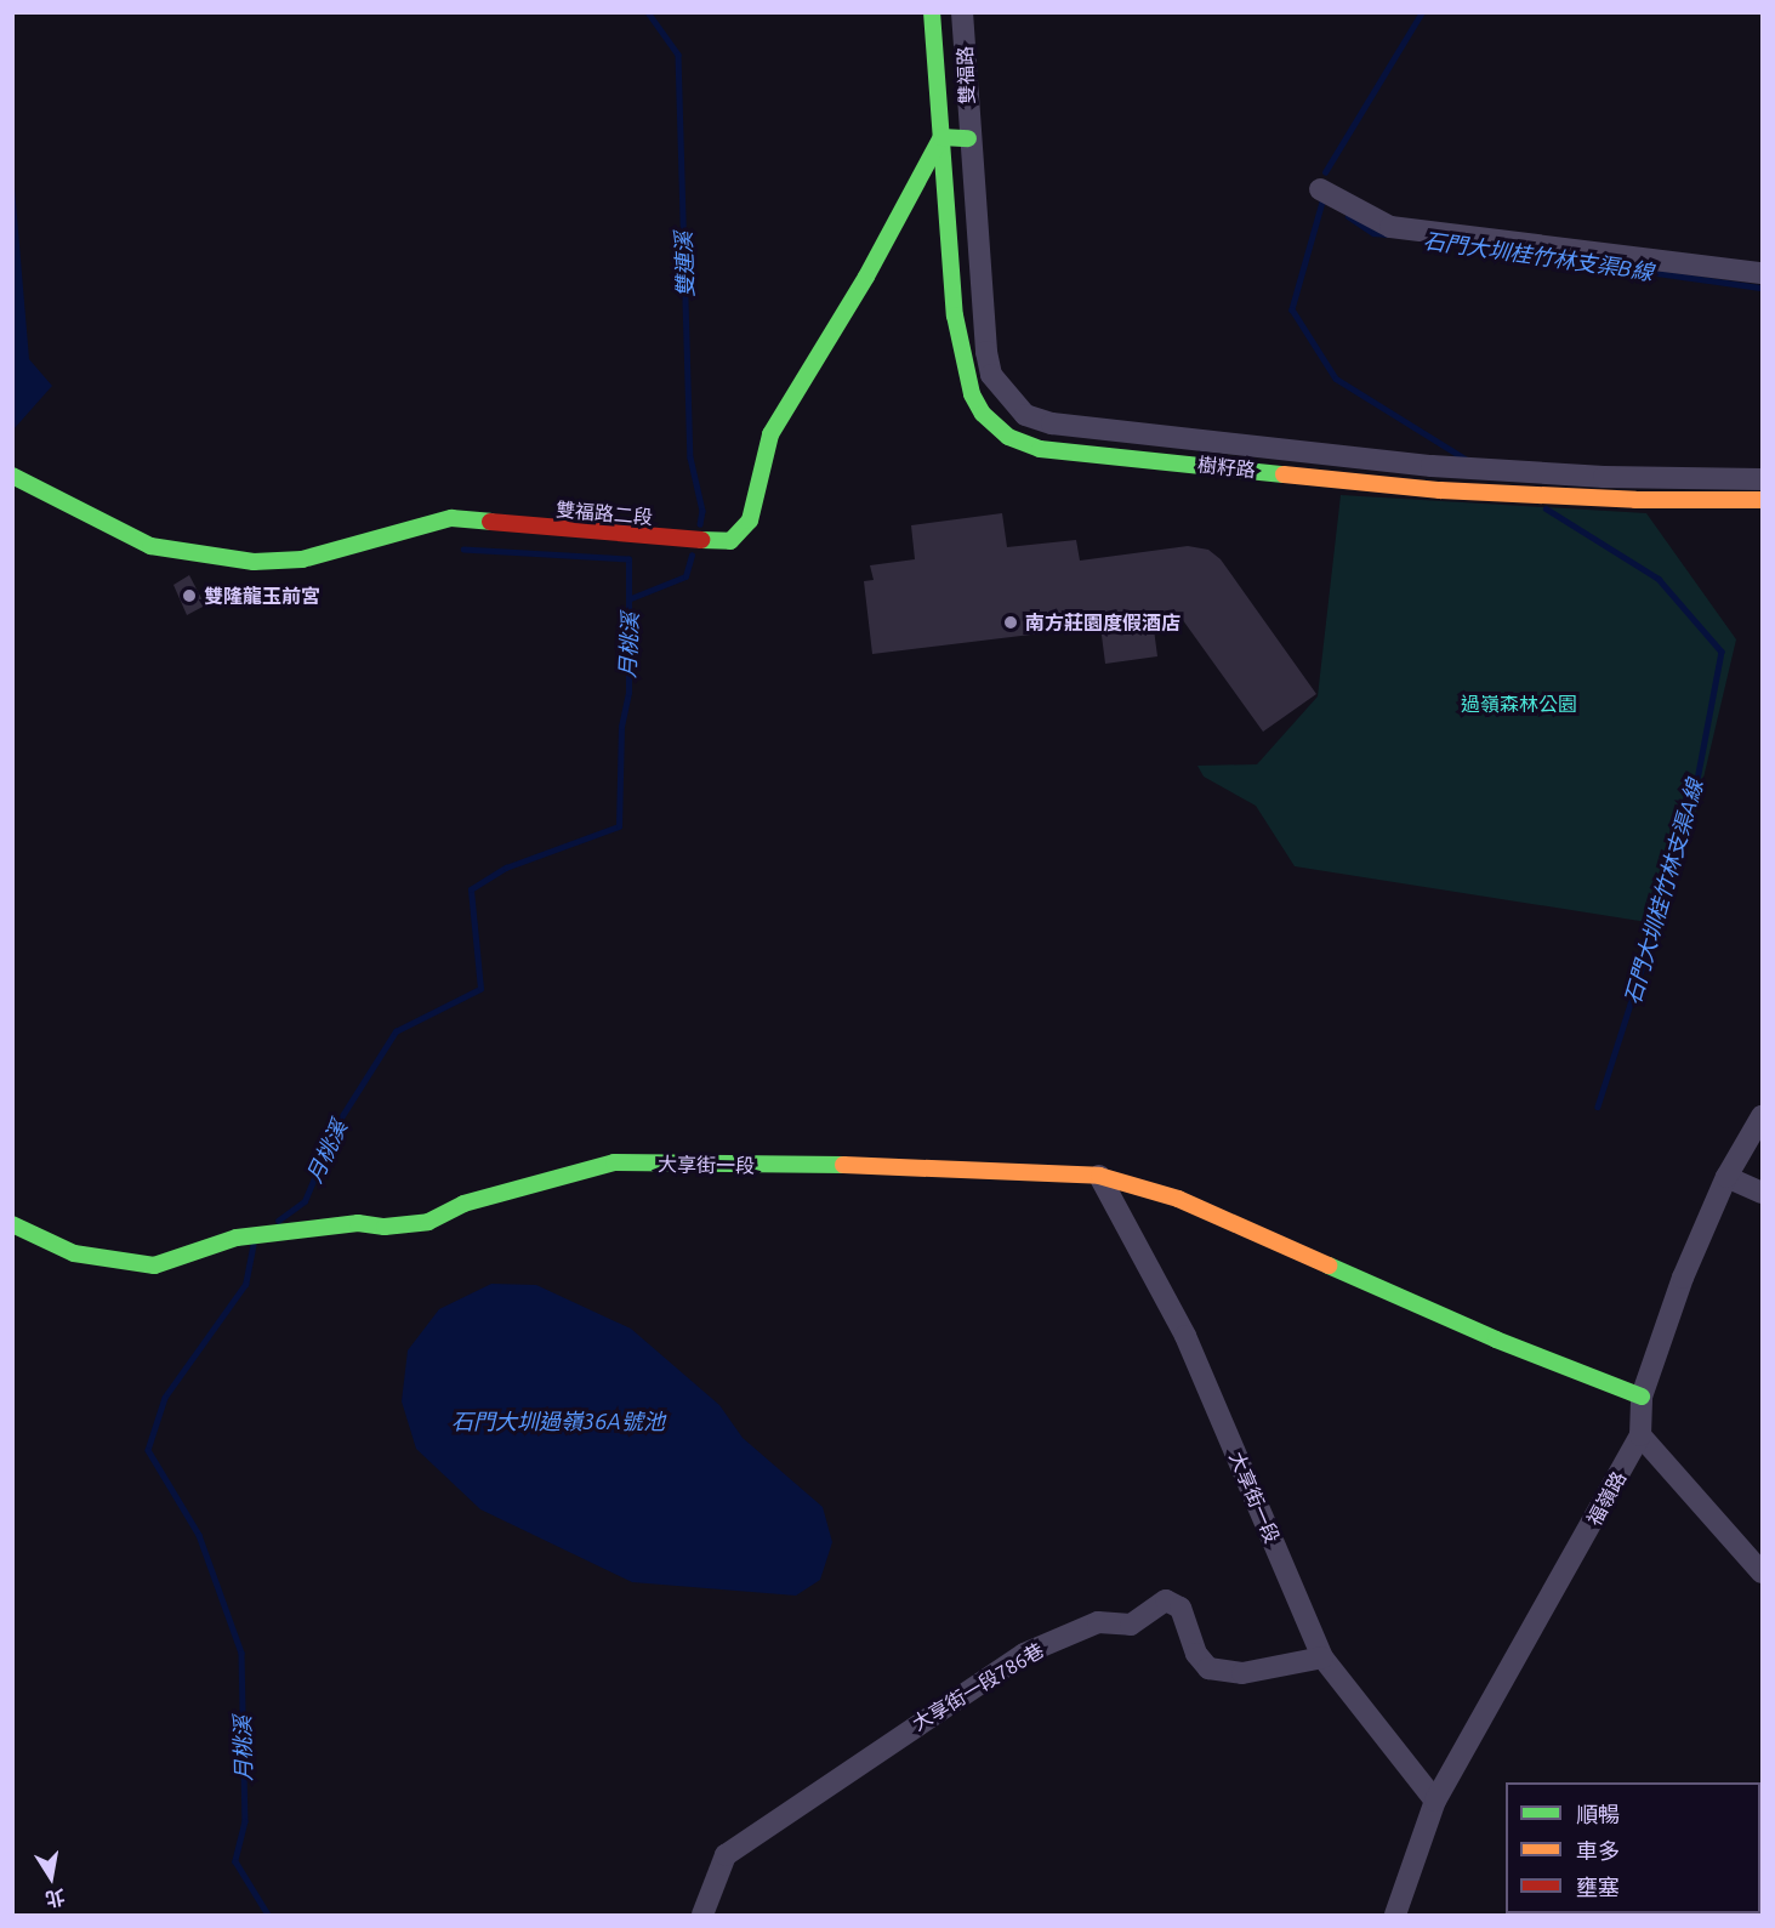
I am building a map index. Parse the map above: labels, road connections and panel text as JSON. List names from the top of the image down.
{
  "streets": {
    "street": [
      "雙福路",
      "樹籽路",
      "雙福路二段",
      "大享街一段",
      "福嶺路",
      "大享街一段786巷"
    ]
  },
  "crossings": [
    ["雙福路", "樹籽路"],
    ["樹籽路", "雙福路二段"],
    ["大享街一段", "福嶺路"],
    ["大享街一段", "大享街一段786巷"]
  ],
  "water": [
    "石門大圳桂竹林支渠B線",
    "雙連溪",
    "月桃溪",
    "石門大圳桂竹林支渠A線",
    "石門大圳過嶺36A號池"
  ],
  "parks": ["過嶺森林公園"],
  "places": ["雙隆龍玉前宮", "南方莊園度假酒店"],
  "legend": ["順暢", "車多", "壅塞"],
  "north": "bottom"
}
